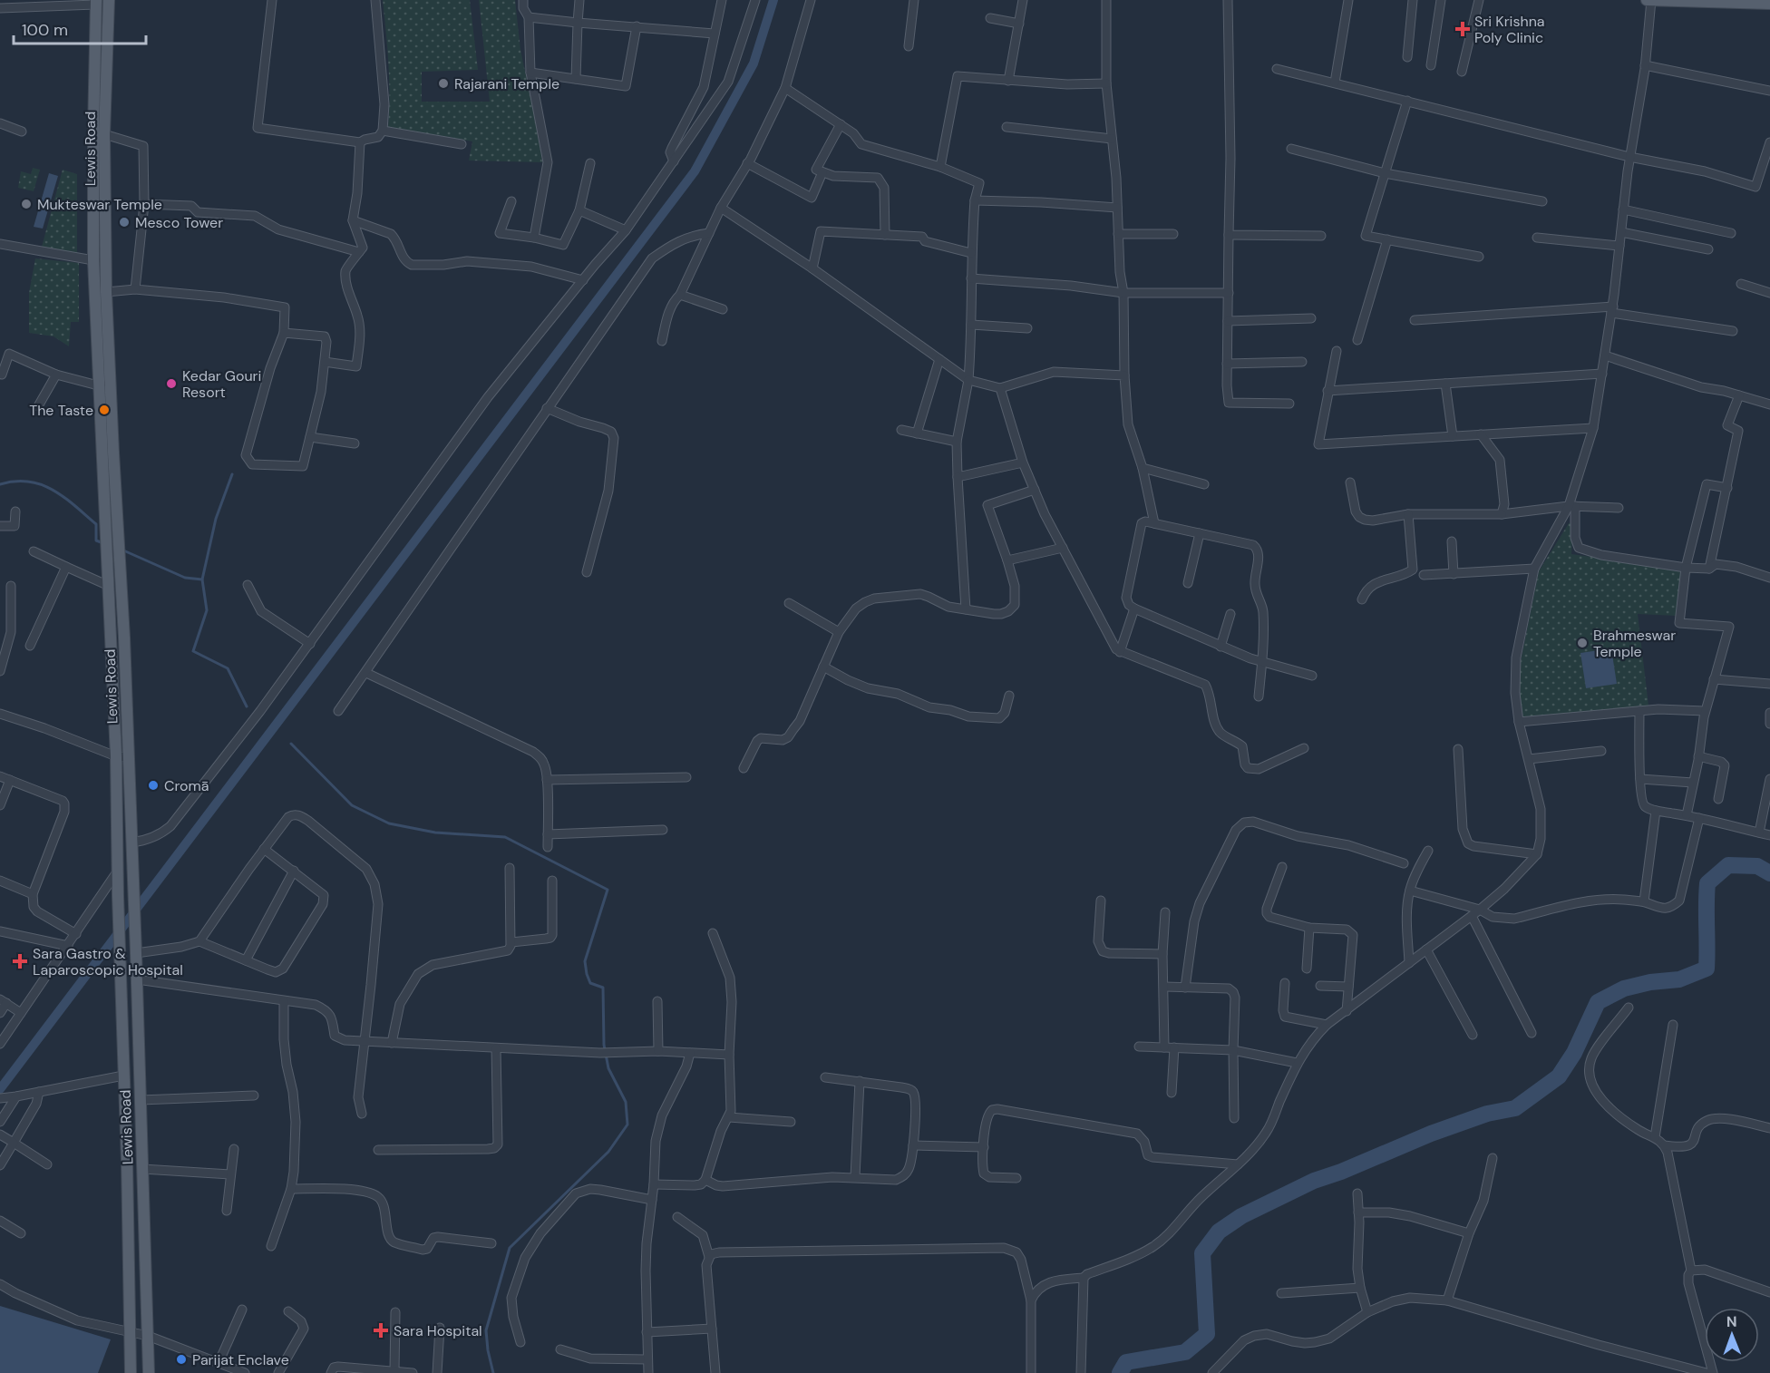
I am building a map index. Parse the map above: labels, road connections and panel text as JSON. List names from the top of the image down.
{
  "streets": {
    "main road": ["Lewis Road"]
  },
  "places": {
    "health": ["Sri Krishna Poly Clinic", "Sara Gastro & Laparoscopic Hospital", "Sara Hospital"],
    "other": [
      "Rajarani Temple",
      "Mukteswar Temple",
      "Mesco Tower",
      "Kedar Gouri Resort",
      "The Taste",
      "Brahmeswar Temple",
      "Cromā",
      "Parijat Enclave"
    ]
  },
  "scale_bar": "100 m",
  "north": "top"
}
